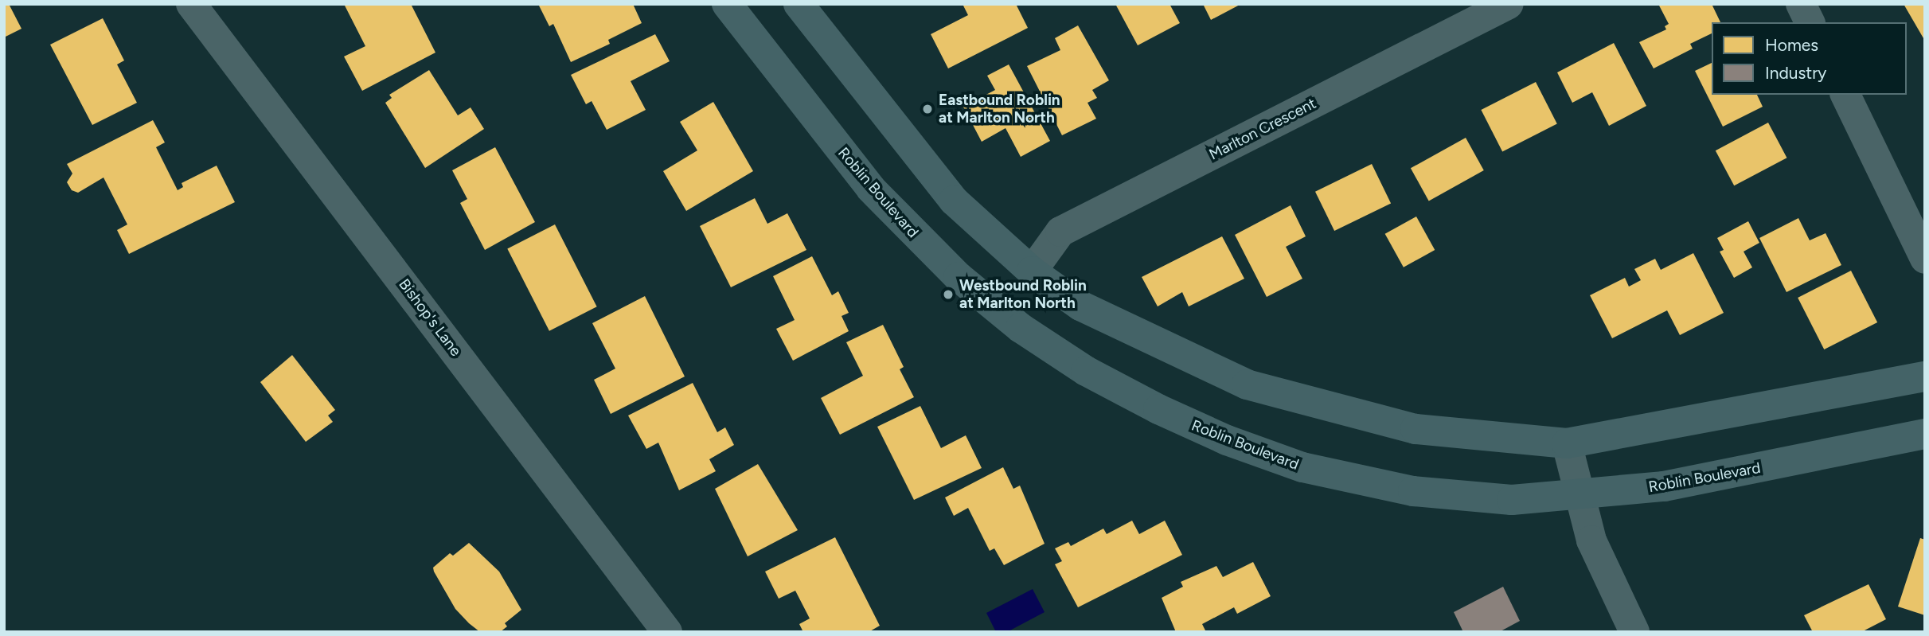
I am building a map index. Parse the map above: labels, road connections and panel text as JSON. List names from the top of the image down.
{
  "streets": {
    "main road": ["Roblin Boulevard"],
    "street": ["Marlton Crescent", "Bishop's Lane"]
  },
  "places": ["Eastbound Roblin at Marlton North", "Westbound Roblin at Marlton North"],
  "legend": ["Homes", "Industry"]
}
